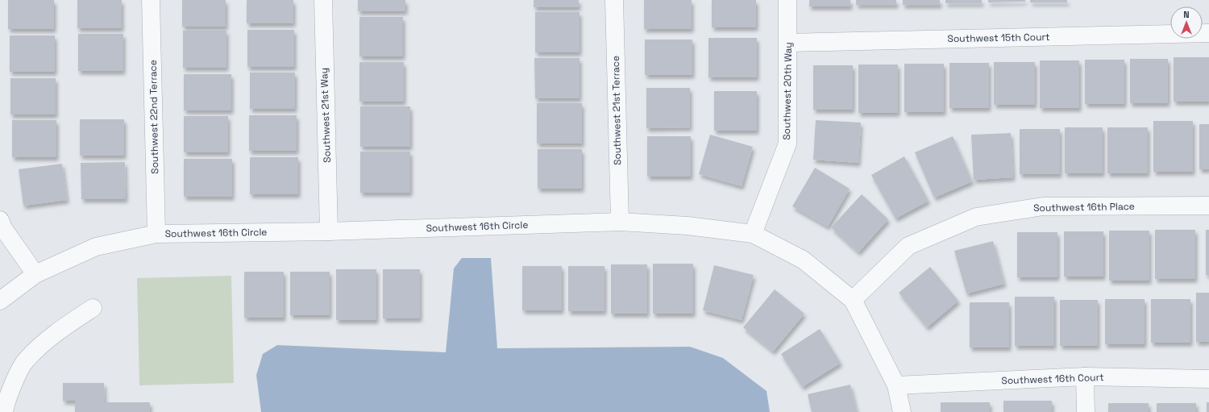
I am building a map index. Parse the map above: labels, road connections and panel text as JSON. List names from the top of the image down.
{
  "streets": {
    "street": [
      "Southwest 15th Court",
      "Southwest 20th Way",
      "Southwest 21st Terrace",
      "Southwest 21st Way",
      "Southwest 22nd Terrace",
      "Southwest 16th Place",
      "Southwest 16th Circle",
      "Southwest 16th Court"
    ]
  },
  "crossings": [
    ["Southwest 15th Court", "Southwest 20th Way"],
    ["Southwest 20th Way", "Southwest 16th Circle"],
    ["Southwest 21st Terrace", "Southwest 16th Circle"],
    ["Southwest 21st Way", "Southwest 16th Circle"],
    ["Southwest 22nd Terrace", "Southwest 16th Circle"],
    ["Southwest 16th Place", "Southwest 16th Circle"],
    ["Southwest 16th Circle", "Southwest 16th Court"]
  ],
  "north": "top"
}
